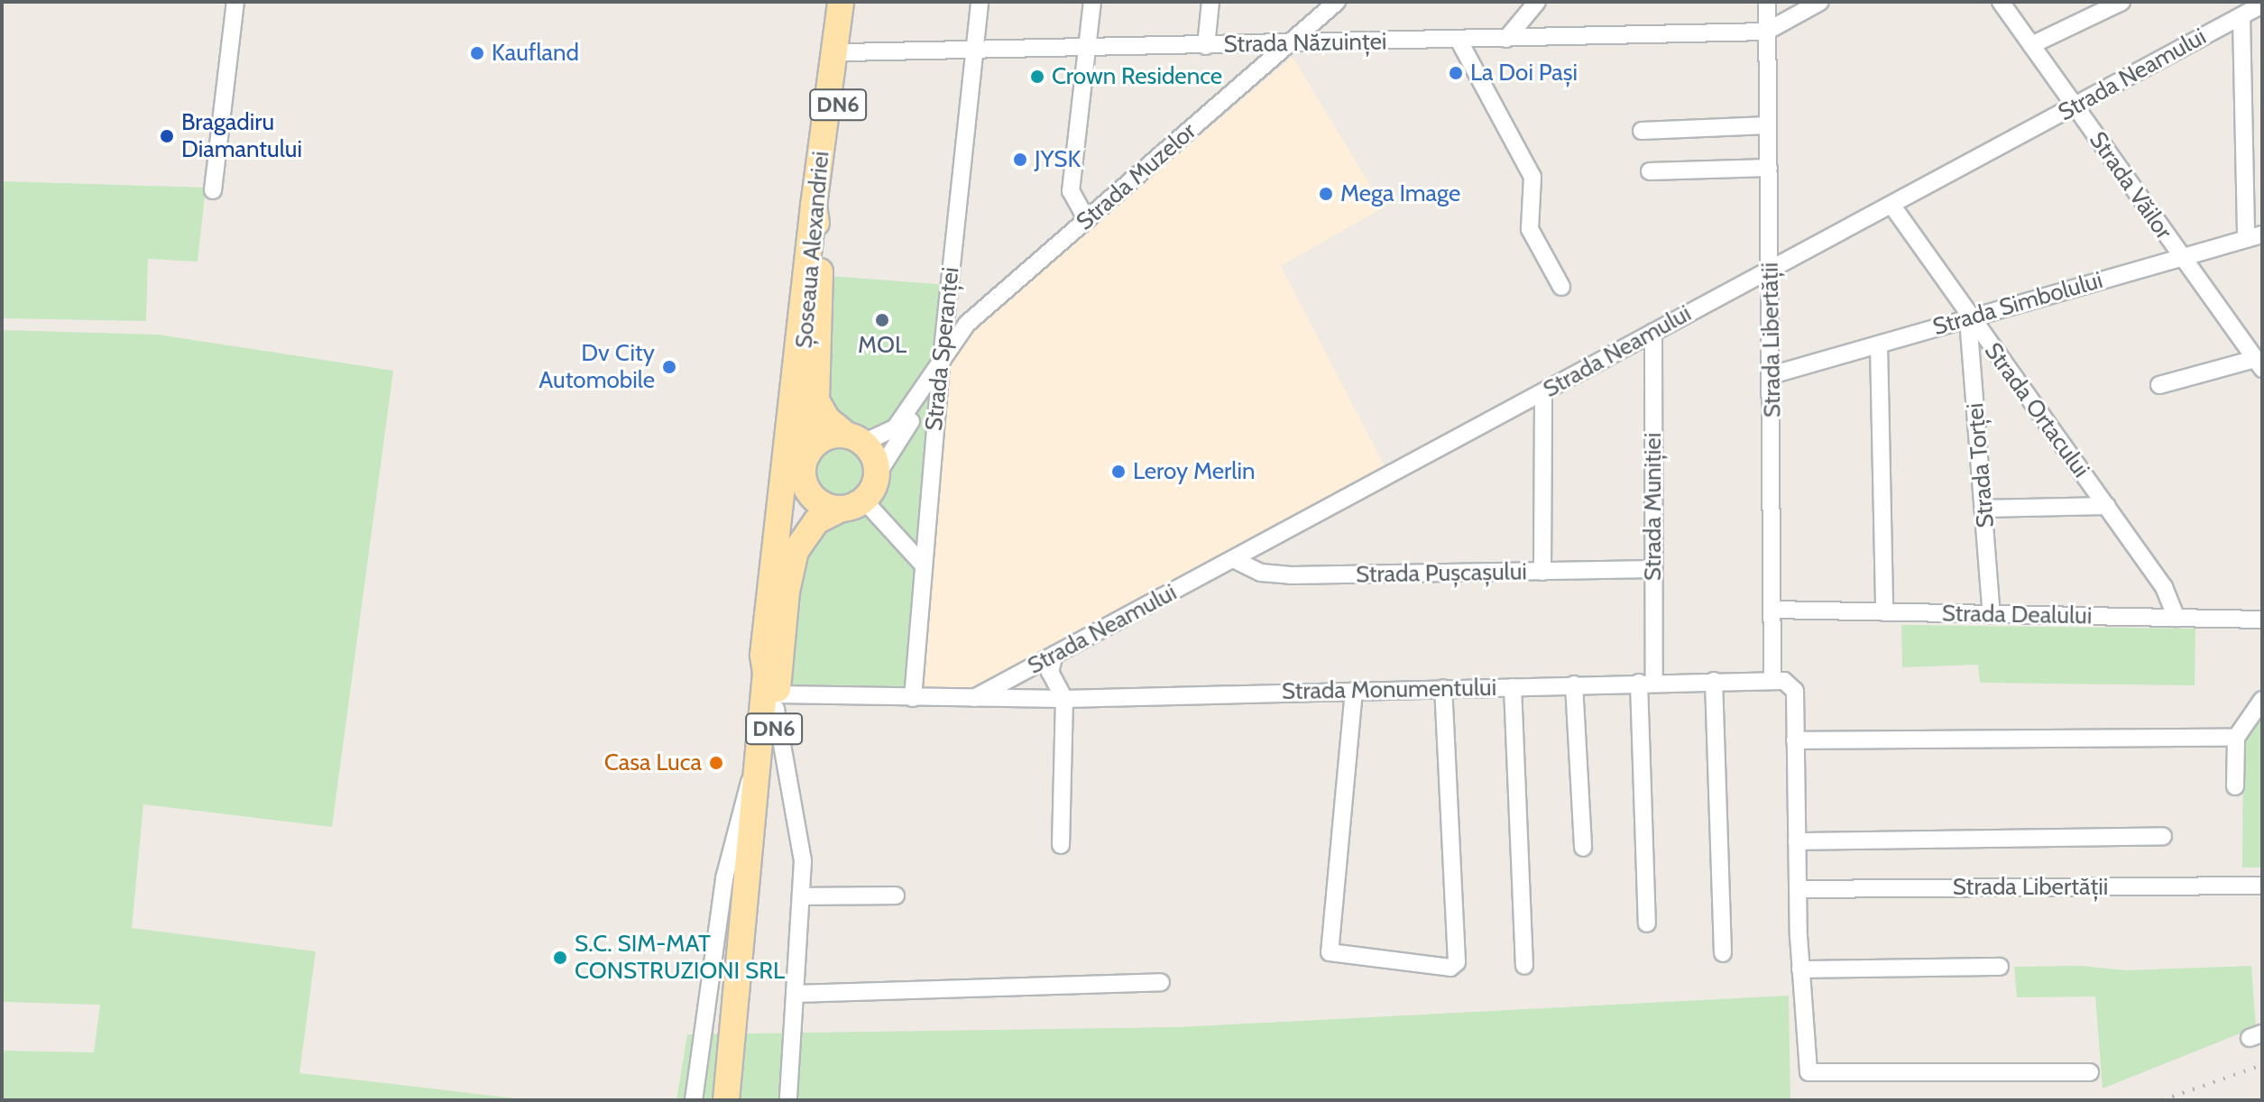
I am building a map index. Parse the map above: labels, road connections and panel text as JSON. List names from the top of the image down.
{
  "streets": {
    "main road": ["DN6", "Șoseaua Alexandriei"],
    "street": [
      "Strada Năzuinței",
      "Strada Neamului",
      "Strada Muzelor",
      "Strada Văilor",
      "Strada Simbolului",
      "Strada Libertății",
      "Strada Speranței",
      "Strada Ortacului",
      "Strada Torței",
      "Strada Muniției",
      "Strada Pușcașului",
      "Strada Dealului",
      "Strada Monumentului"
    ]
  },
  "crossings": [
    ["Strada Năzuinței", "Strada Muzelor"],
    ["Strada Năzuinței", "Șoseaua Alexandriei"],
    ["Strada Năzuinței", "Strada Libertății"],
    ["Strada Năzuinței", "Strada Speranței"],
    ["Strada Neamului", "Strada Văilor"],
    ["Strada Neamului", "Strada Libertății"],
    ["Strada Neamului", "Strada Ortacului"],
    ["Strada Neamului", "Strada Muniției"],
    ["Strada Neamului", "Strada Pușcașului"],
    ["Strada Neamului", "Strada Monumentului"],
    ["DN6", "Șoseaua Alexandriei"],
    ["DN6", "Strada Monumentului"],
    ["Strada Muzelor", "Strada Speranței"],
    ["Strada Văilor", "Strada Simbolului"],
    ["Strada Simbolului", "Strada Libertății"],
    ["Strada Simbolului", "Strada Ortacului"],
    ["Strada Simbolului", "Strada Torței"],
    ["Strada Libertății", "Strada Dealului"],
    ["Strada Libertății", "Strada Monumentului"],
    ["Strada Speranței", "Strada Monumentului"],
    ["Strada Ortacului", "Strada Torței"],
    ["Strada Ortacului", "Strada Dealului"],
    ["Strada Torței", "Strada Dealului"],
    ["Strada Muniției", "Strada Pușcașului"],
    ["Strada Muniției", "Strada Monumentului"]
  ],
  "places": [
    "Kaufland",
    "La Doi Pași",
    "Crown Residence",
    "Bragadiru Diamantului",
    "JYSK",
    "Mega Image",
    "MOL",
    "Dv City Automobile",
    "Leroy Merlin",
    "Casa Luca",
    "S.C. SIM-MAT CONSTRUZIONI SRL"
  ]
}
